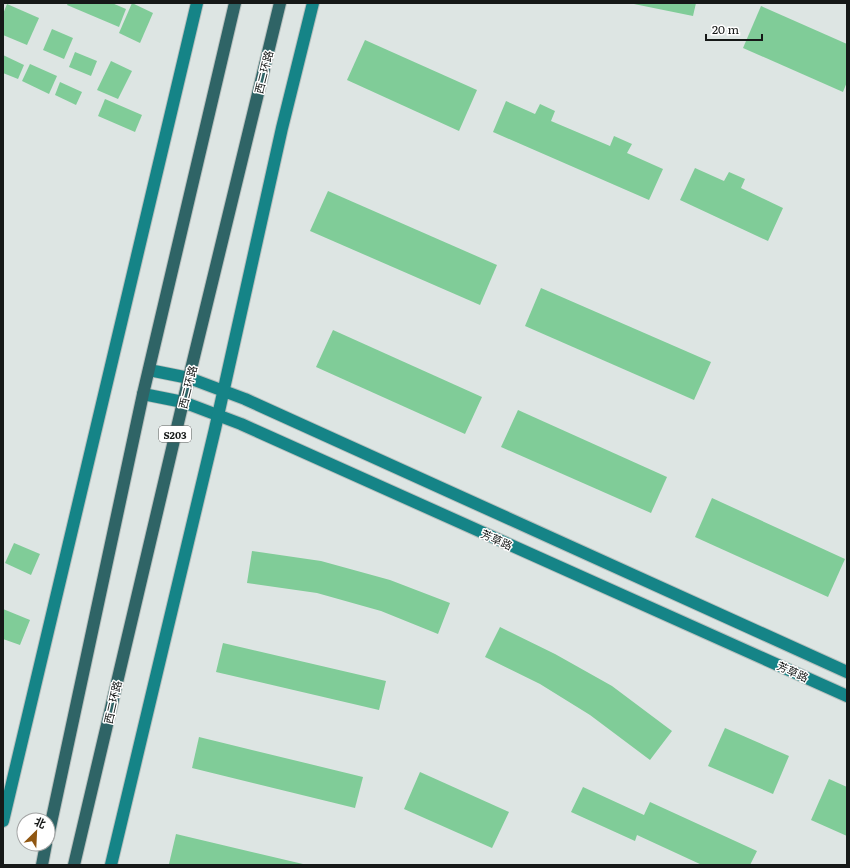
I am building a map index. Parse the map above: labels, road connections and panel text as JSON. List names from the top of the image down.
{
  "streets": {
    "main road": ["西二环路", "S203"],
    "street": ["芳草路"]
  },
  "crossings": [
    ["西二环路", "芳草路"]
  ],
  "scale_bar": "20 m",
  "north": "top right"
}
